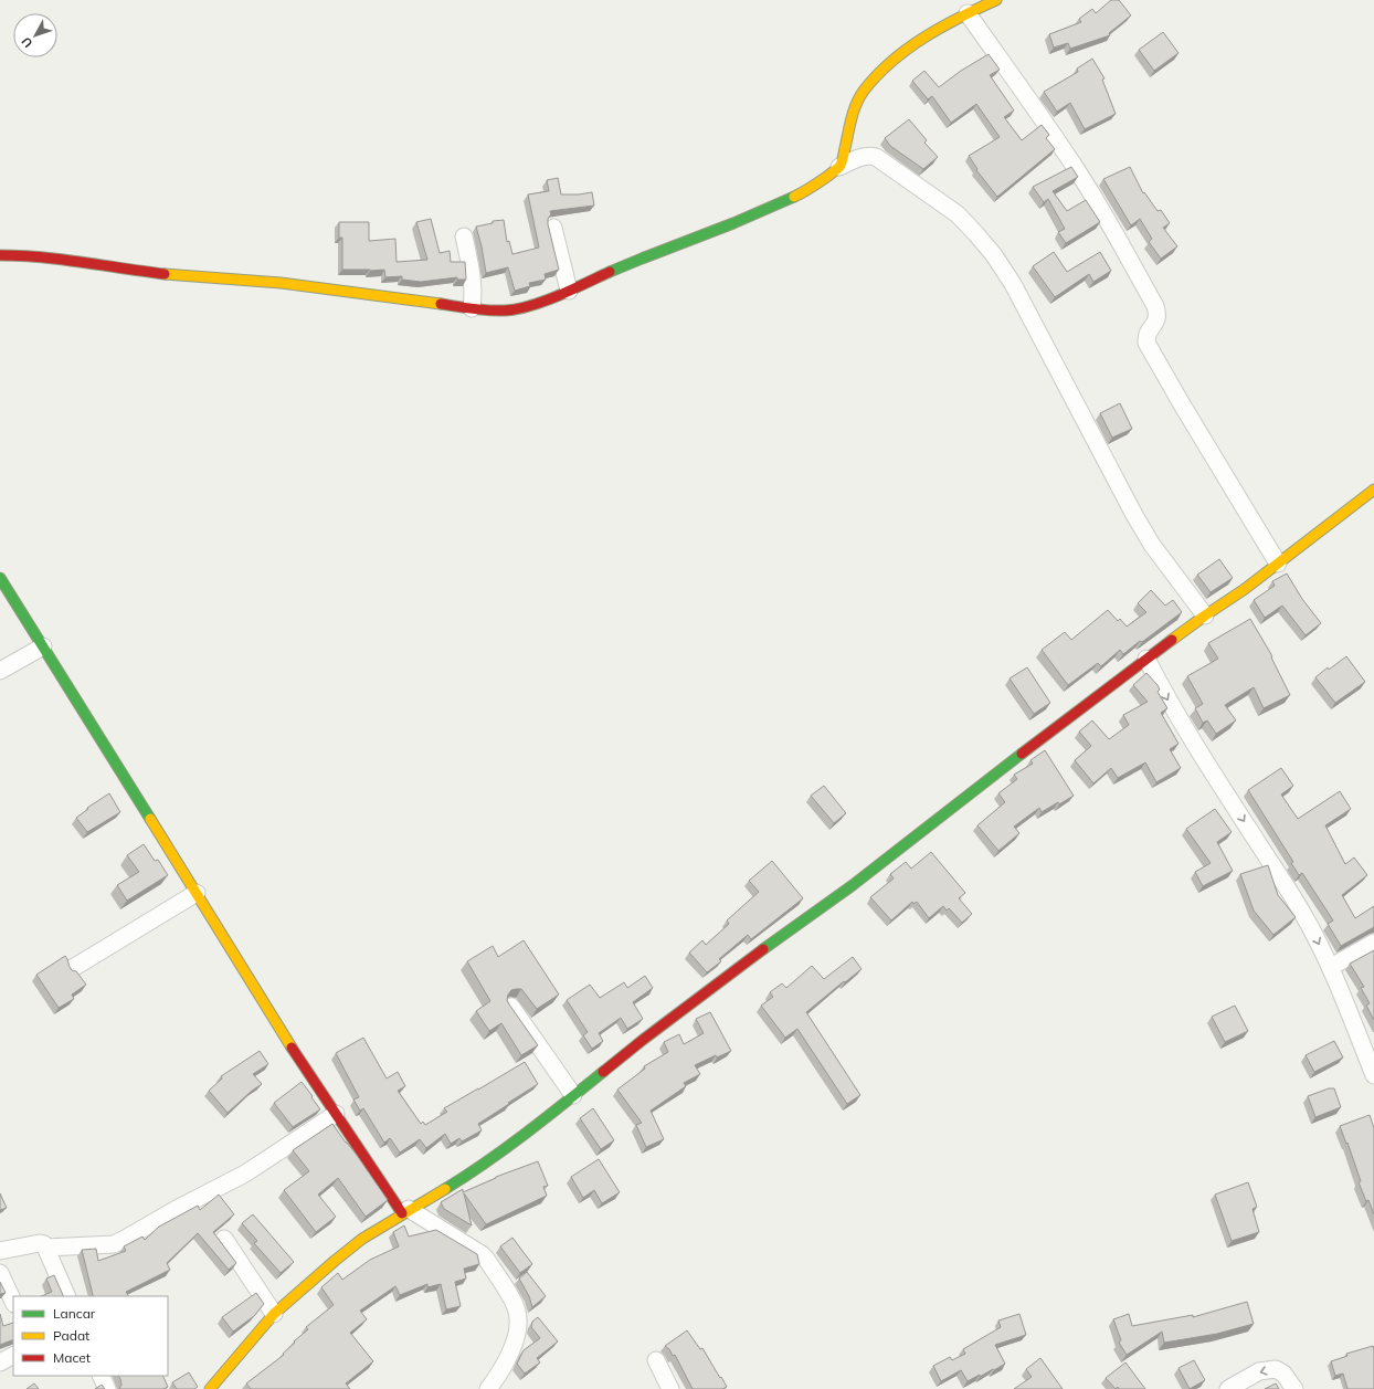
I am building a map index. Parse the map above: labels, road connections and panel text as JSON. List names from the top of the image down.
{
  "legend": ["Lancar", "Padat", "Macet"],
  "north": "bottom left"
}
